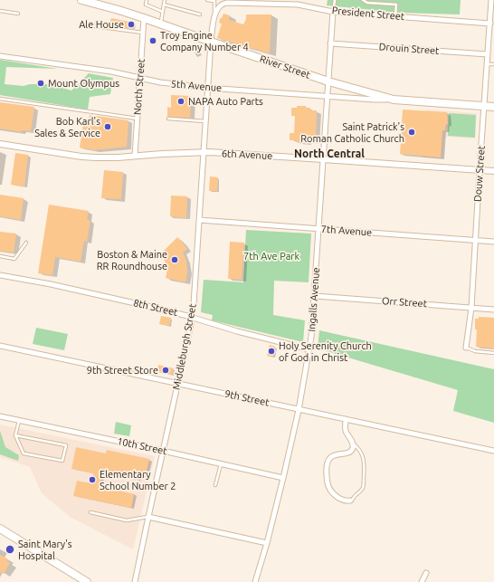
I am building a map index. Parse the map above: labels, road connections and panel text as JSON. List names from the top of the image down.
{
  "streets": {
    "main road": ["River Street"],
    "street": [
      "President Street",
      "Drouin Street",
      "5th Avenue",
      "North Street",
      "6th Avenue",
      "Douw Street",
      "7th Avenue",
      "Ingalls Avenue",
      "Orr Street",
      "8th Street",
      "Middleburgh Street",
      "9th Street",
      "10th Street"
    ]
  },
  "crossings": [
    ["President Street", "Douw Street"],
    ["President Street", "Ingalls Avenue"],
    ["President Street", "Middleburgh Street"],
    ["Drouin Street", "Douw Street"],
    ["Drouin Street", "Ingalls Avenue"],
    ["River Street", "5th Avenue"],
    ["River Street", "North Street"],
    ["River Street", "Douw Street"],
    ["River Street", "Ingalls Avenue"],
    ["River Street", "Middleburgh Street"],
    ["5th Avenue", "North Street"],
    ["5th Avenue", "Ingalls Avenue"],
    ["5th Avenue", "Middleburgh Street"],
    ["North Street", "6th Avenue"],
    ["6th Avenue", "Douw Street"],
    ["6th Avenue", "Ingalls Avenue"],
    ["6th Avenue", "Middleburgh Street"],
    ["Douw Street", "7th Avenue"],
    ["Douw Street", "Orr Street"],
    ["7th Avenue", "Ingalls Avenue"],
    ["7th Avenue", "Middleburgh Street"],
    ["Ingalls Avenue", "Orr Street"],
    ["Ingalls Avenue", "8th Street"],
    ["Ingalls Avenue", "9th Street"],
    ["Ingalls Avenue", "10th Street"],
    ["8th Street", "Middleburgh Street"],
    ["Middleburgh Street", "9th Street"],
    ["Middleburgh Street", "10th Street"]
  ],
  "districts": ["North Central"],
  "parks": ["7th Ave Park"],
  "places": [
    "Ale House",
    "Troy Engine Company Number 4",
    "Mount Olympus",
    "NAPA Auto Parts",
    "Bob Karl's Sales & Service",
    "Saint Patrick's Roman Catholic Church",
    "Boston & Maine RR Roundhouse",
    "Holy Serenity Church of God in Christ",
    "9th Street Store",
    "Elementary School Number 2",
    "Saint Mary's Hospital"
  ]
}
